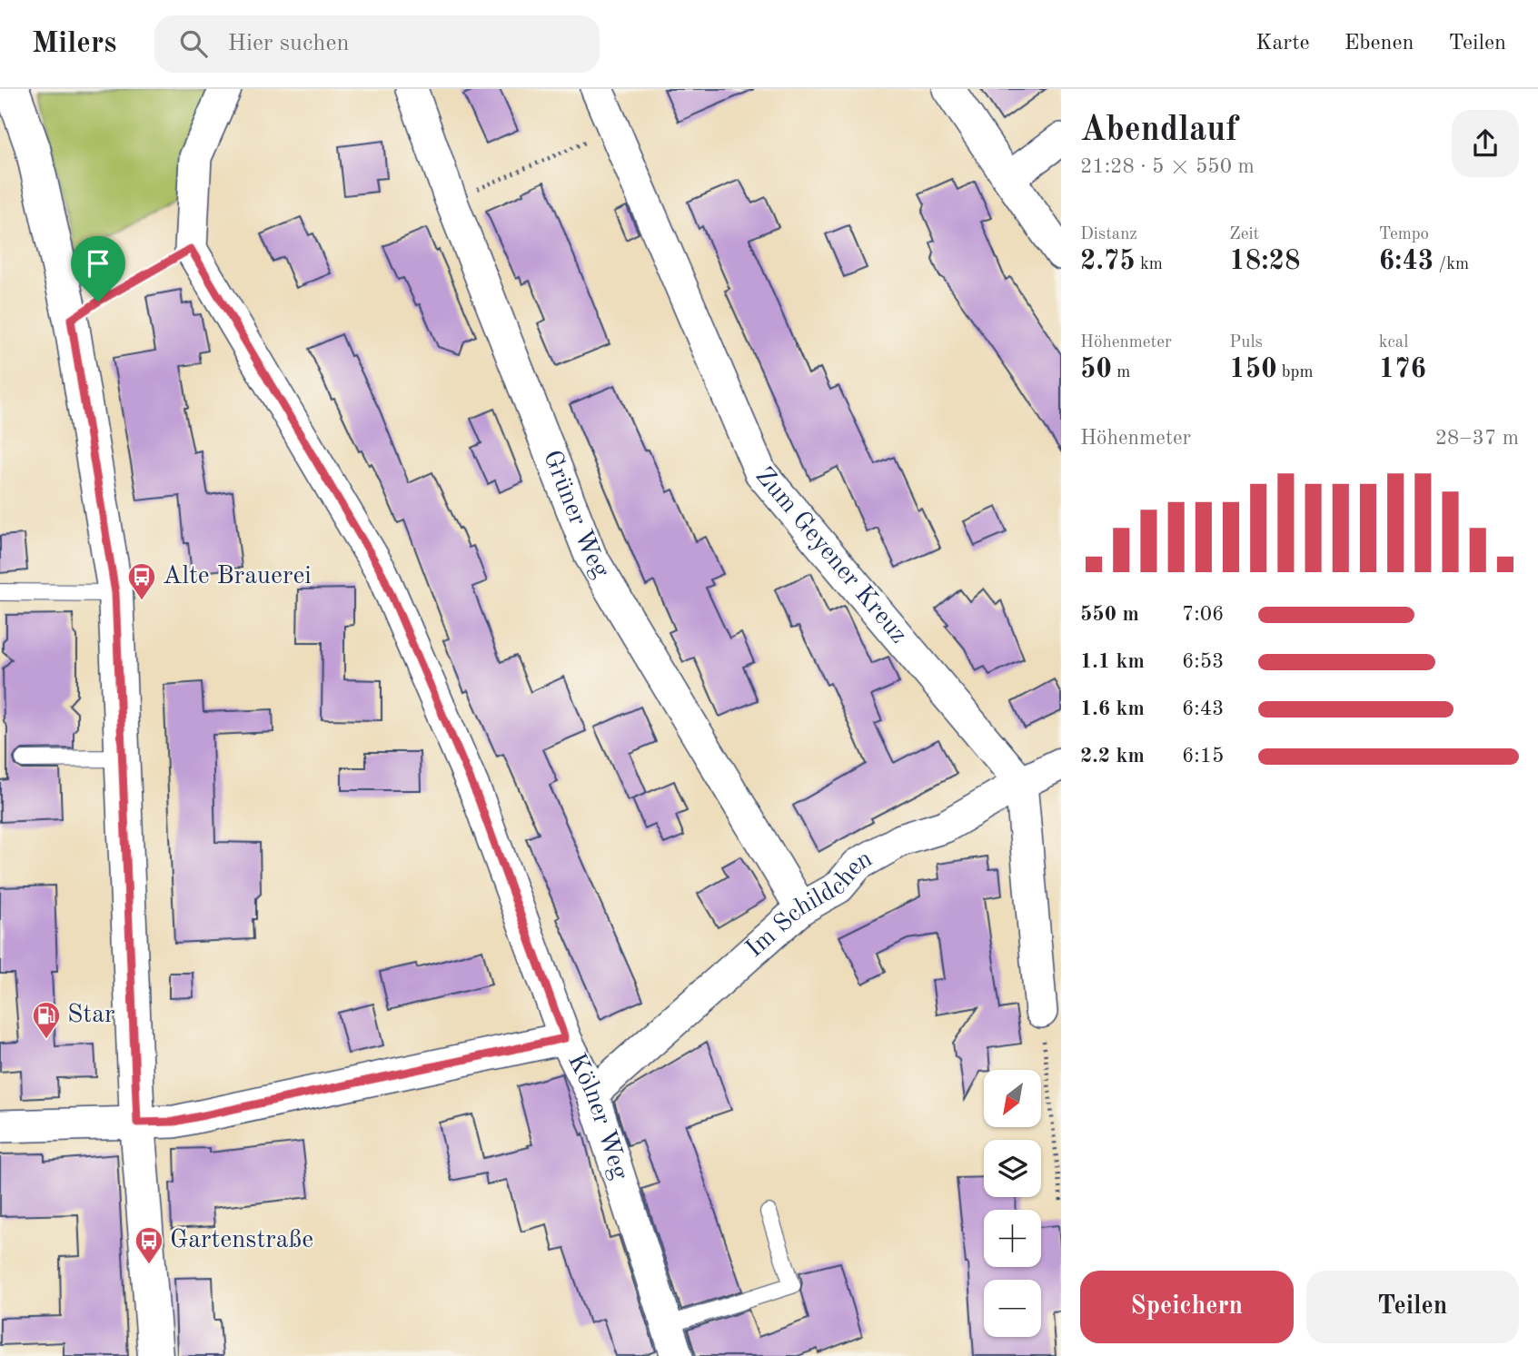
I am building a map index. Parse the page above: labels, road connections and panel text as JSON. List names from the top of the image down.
{
  "streets": {
    "street": [
      "Grüner Weg",
      "Zum Geyener Kreuz",
      "Im Schildchen",
      "Kölner Weg"
    ]
  },
  "crossings": [
    ["Grüner Weg", "Im Schildchen"],
    ["Zum Geyener Kreuz", "Im Schildchen"],
    ["Im Schildchen", "Kölner Weg"]
  ],
  "places": {
    "bus stop": ["Alte Brauerei", "Gartenstraße"],
    "fuel station": ["Star"]
  },
  "north": "bottom left",
  "page": {
    "header": "Milers",
    "search": "Hier suchen",
    "nav": ["Karte", "Ebenen", "Teilen"],
    "heading": ["Abendlauf", "21:28 · 5 × 550 m"],
    "stats": [
      ["Distanz", "2.75 km"],
      ["Zeit", "18:28"],
      ["Tempo", "6:43 /km"],
      ["Höhenmeter", "50 m"],
      ["Puls", "150 bpm"],
      ["kcal", "176"]
    ],
    "chart": ["Höhenmeter", "28–37 m"],
    "list": [
      {
        "name": "550 m",
        "note": "7:06"
      },
      {
        "name": "1.1 km",
        "note": "6:53"
      },
      {
        "name": "1.6 km",
        "note": "6:43"
      },
      {
        "name": "2.2 km",
        "note": "6:15"
      }
    ],
    "map_buttons": ["+", "−"],
    "buttons": ["Speichern", "Teilen"]
  }
}
